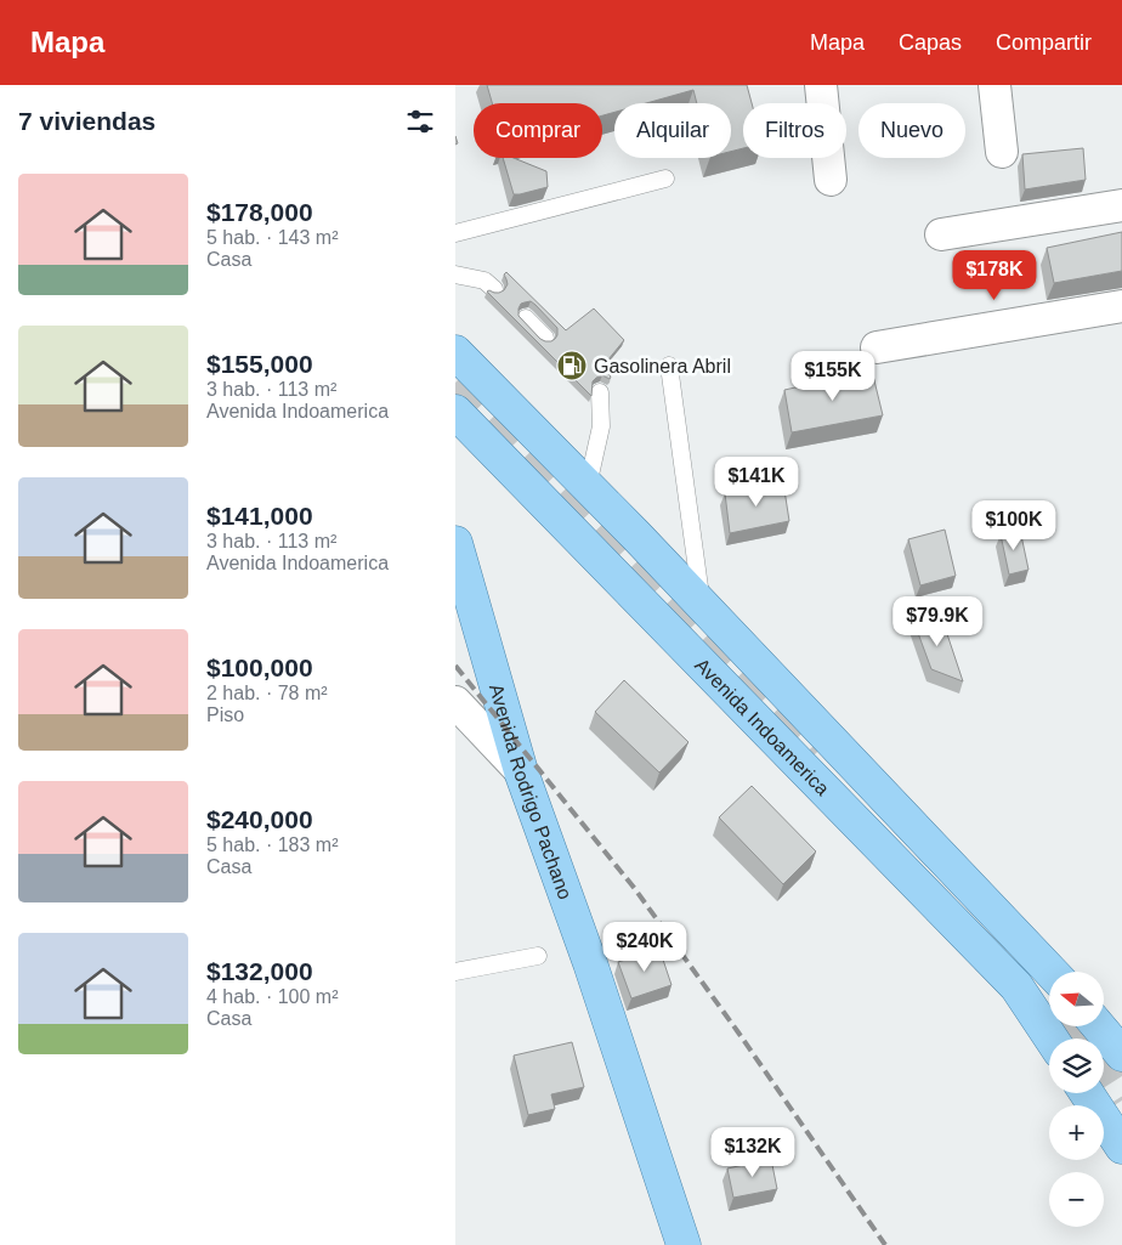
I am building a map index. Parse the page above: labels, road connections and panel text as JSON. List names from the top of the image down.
{
  "streets": {
    "main road": ["Avenida Indoamerica", "Avenida Rodrigo Pachano"]
  },
  "places": {
    "fuel station": ["Gasolinera Abril"]
  },
  "north": "left",
  "page": {
    "header": "Mapa",
    "nav": ["Mapa", "Capas", "Compartir"],
    "heading": "7 viviendas",
    "chip": [
      "Comprar",
      "Alquilar",
      "Filtros",
      "Nuevo"
    ],
    "list": [
      {
        "name": "$178,000",
        "note": "5 hab. · 143 m² · Casa"
      },
      {
        "name": "$155,000",
        "note": "3 hab. · 113 m² · Avenida Indoamerica"
      },
      {
        "name": "$141,000",
        "note": "3 hab. · 113 m² · Avenida Indoamerica"
      },
      {
        "name": "$100,000",
        "note": "2 hab. · 78 m² · Piso"
      },
      {
        "name": "$240,000",
        "note": "5 hab. · 183 m² · Casa"
      },
      {
        "name": "$132,000",
        "note": "4 hab. · 100 m² · Casa"
      }
    ],
    "price": [
      "$178K",
      "$155K",
      "$141K",
      "$100K",
      "$79.9K",
      "$240K",
      "$132K"
    ],
    "map_buttons": ["+", "−"]
  }
}
